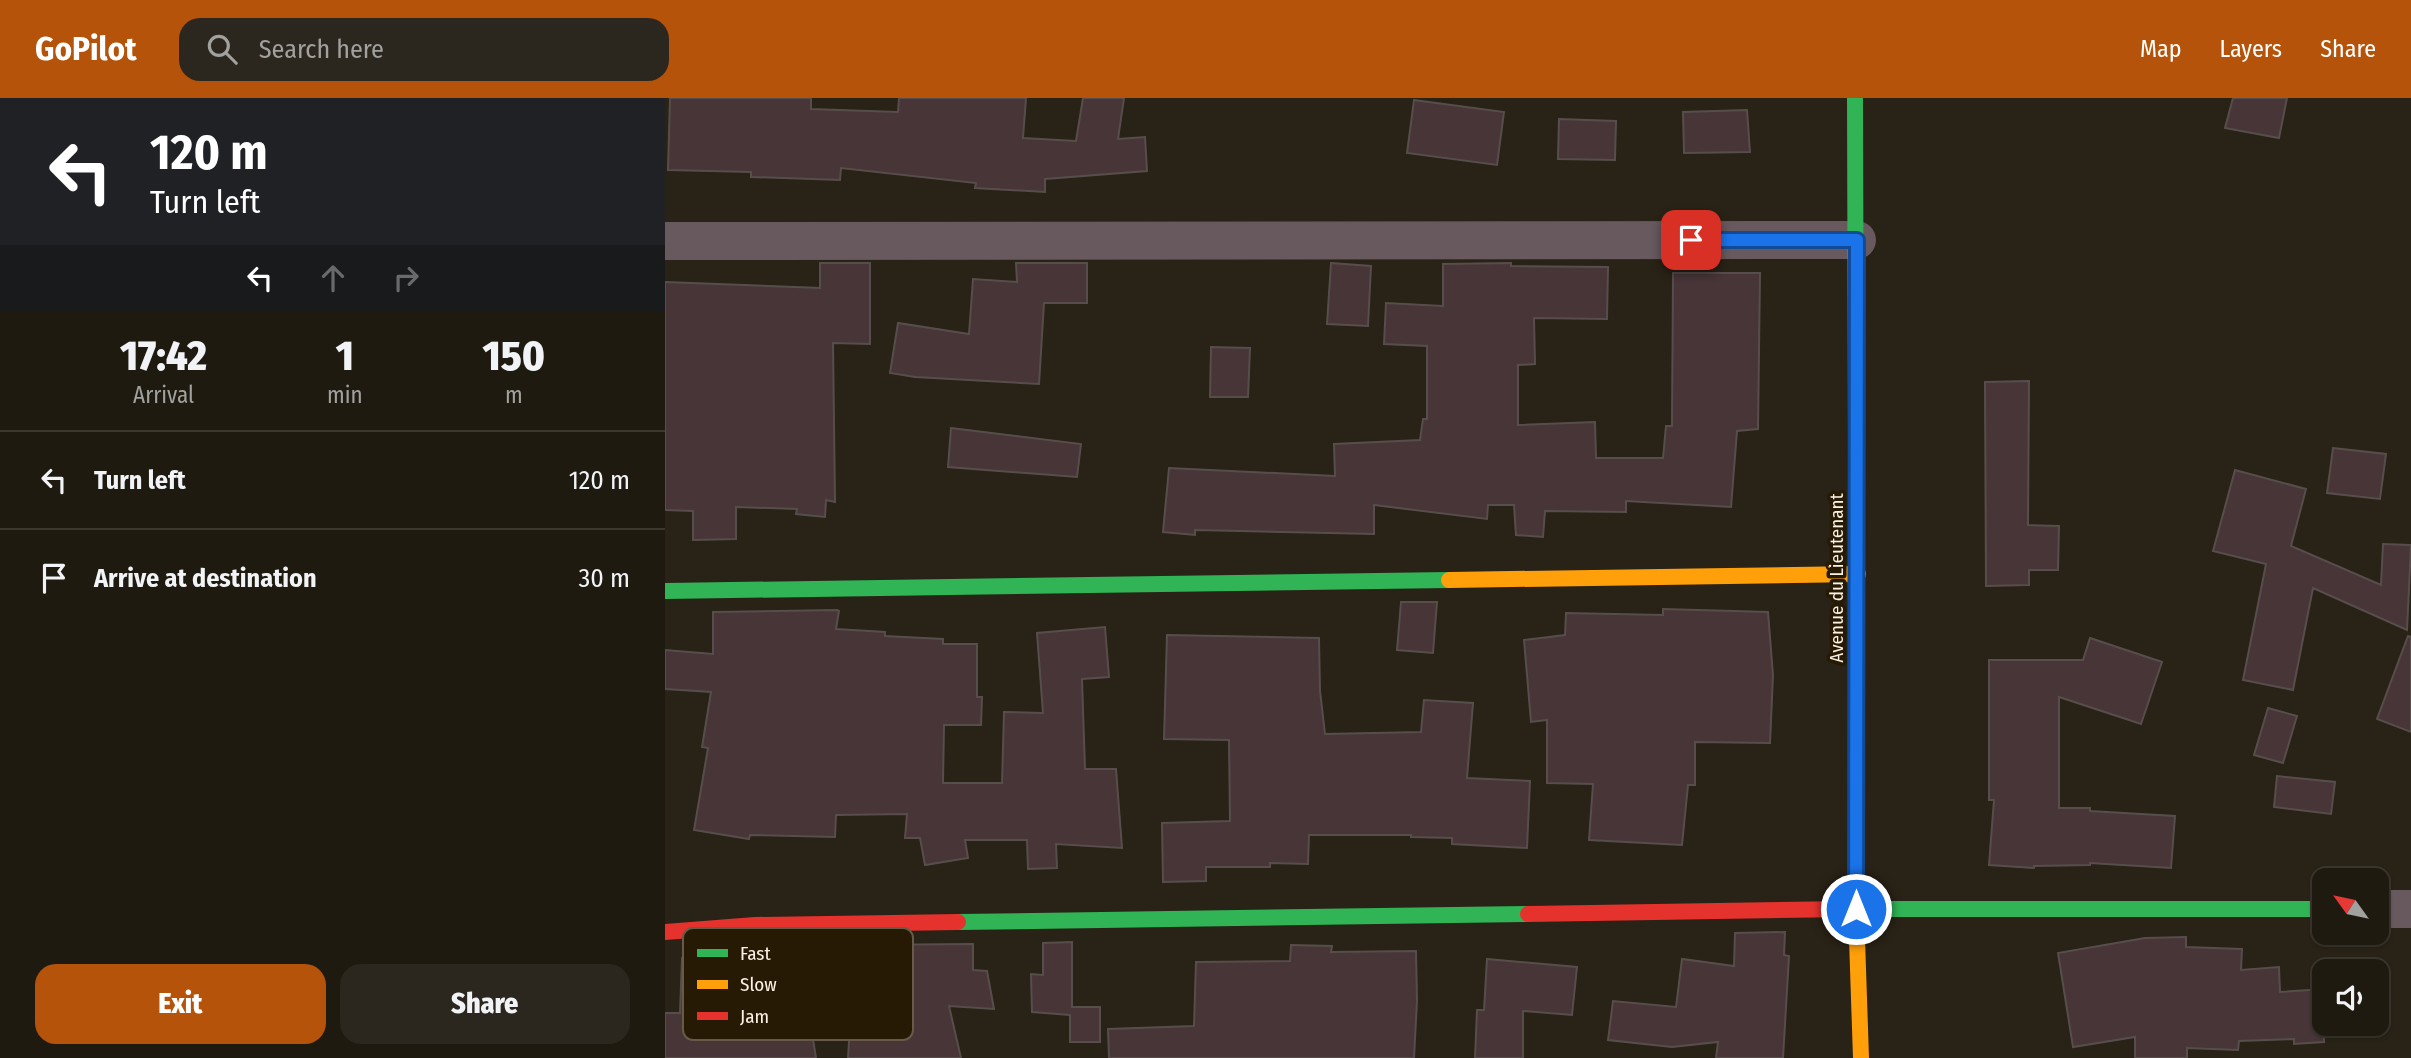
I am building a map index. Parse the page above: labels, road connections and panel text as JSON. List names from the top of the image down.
{
  "streets": {
    "street": ["Avenue du Lieutenant"]
  },
  "legend": ["Fast", "Slow", "Jam"],
  "north": "top left",
  "page": {
    "header": "GoPilot",
    "search": "Search here",
    "nav": ["Map", "Layers", "Share"],
    "turn": ["120 m", "Turn left"],
    "eta": [
      "17:42",
      "Arrival",
      "1",
      "min",
      "150",
      "m"
    ],
    "list": [
      {
        "name": "Turn left",
        "value": "120 m"
      },
      {
        "name": "Arrive at destination",
        "value": "30 m"
      }
    ],
    "buttons": ["Exit", "Share"]
  }
}
